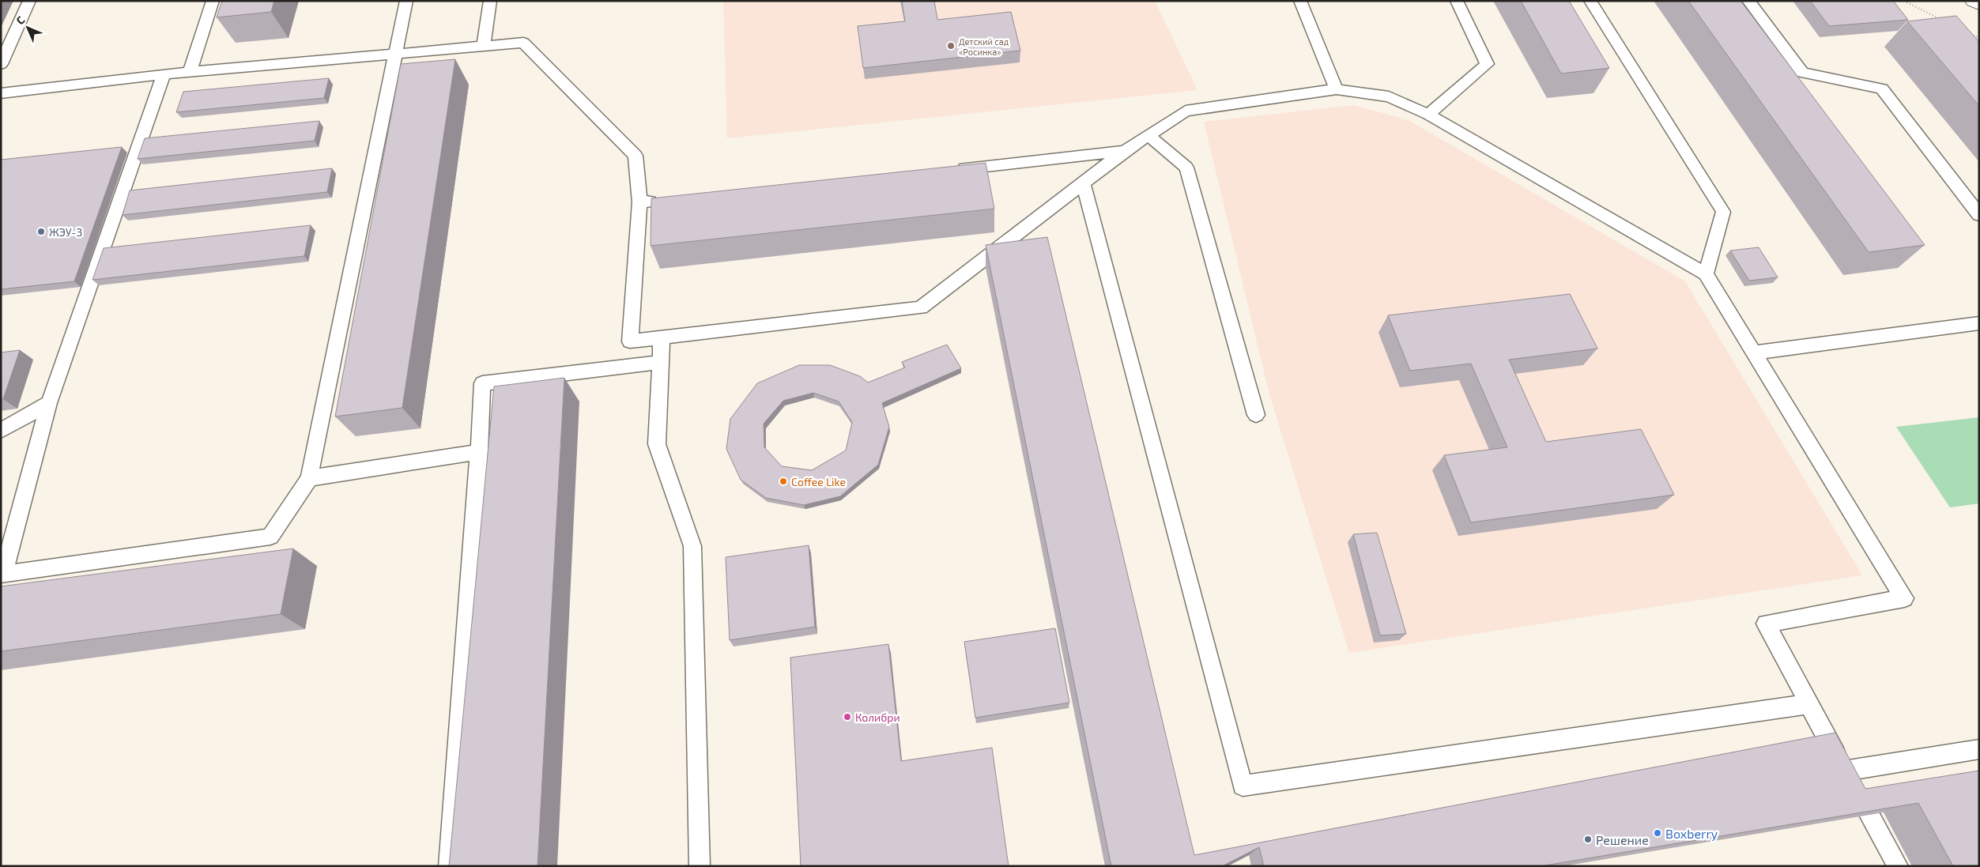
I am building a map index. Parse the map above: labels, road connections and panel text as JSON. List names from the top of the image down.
{
  "places": [
    "Детский сад «Росинка»",
    "ЖЭУ-3",
    "Coffee Like",
    "Колибри",
    "Boxberry",
    "Решение"
  ],
  "north": "top left"
}
